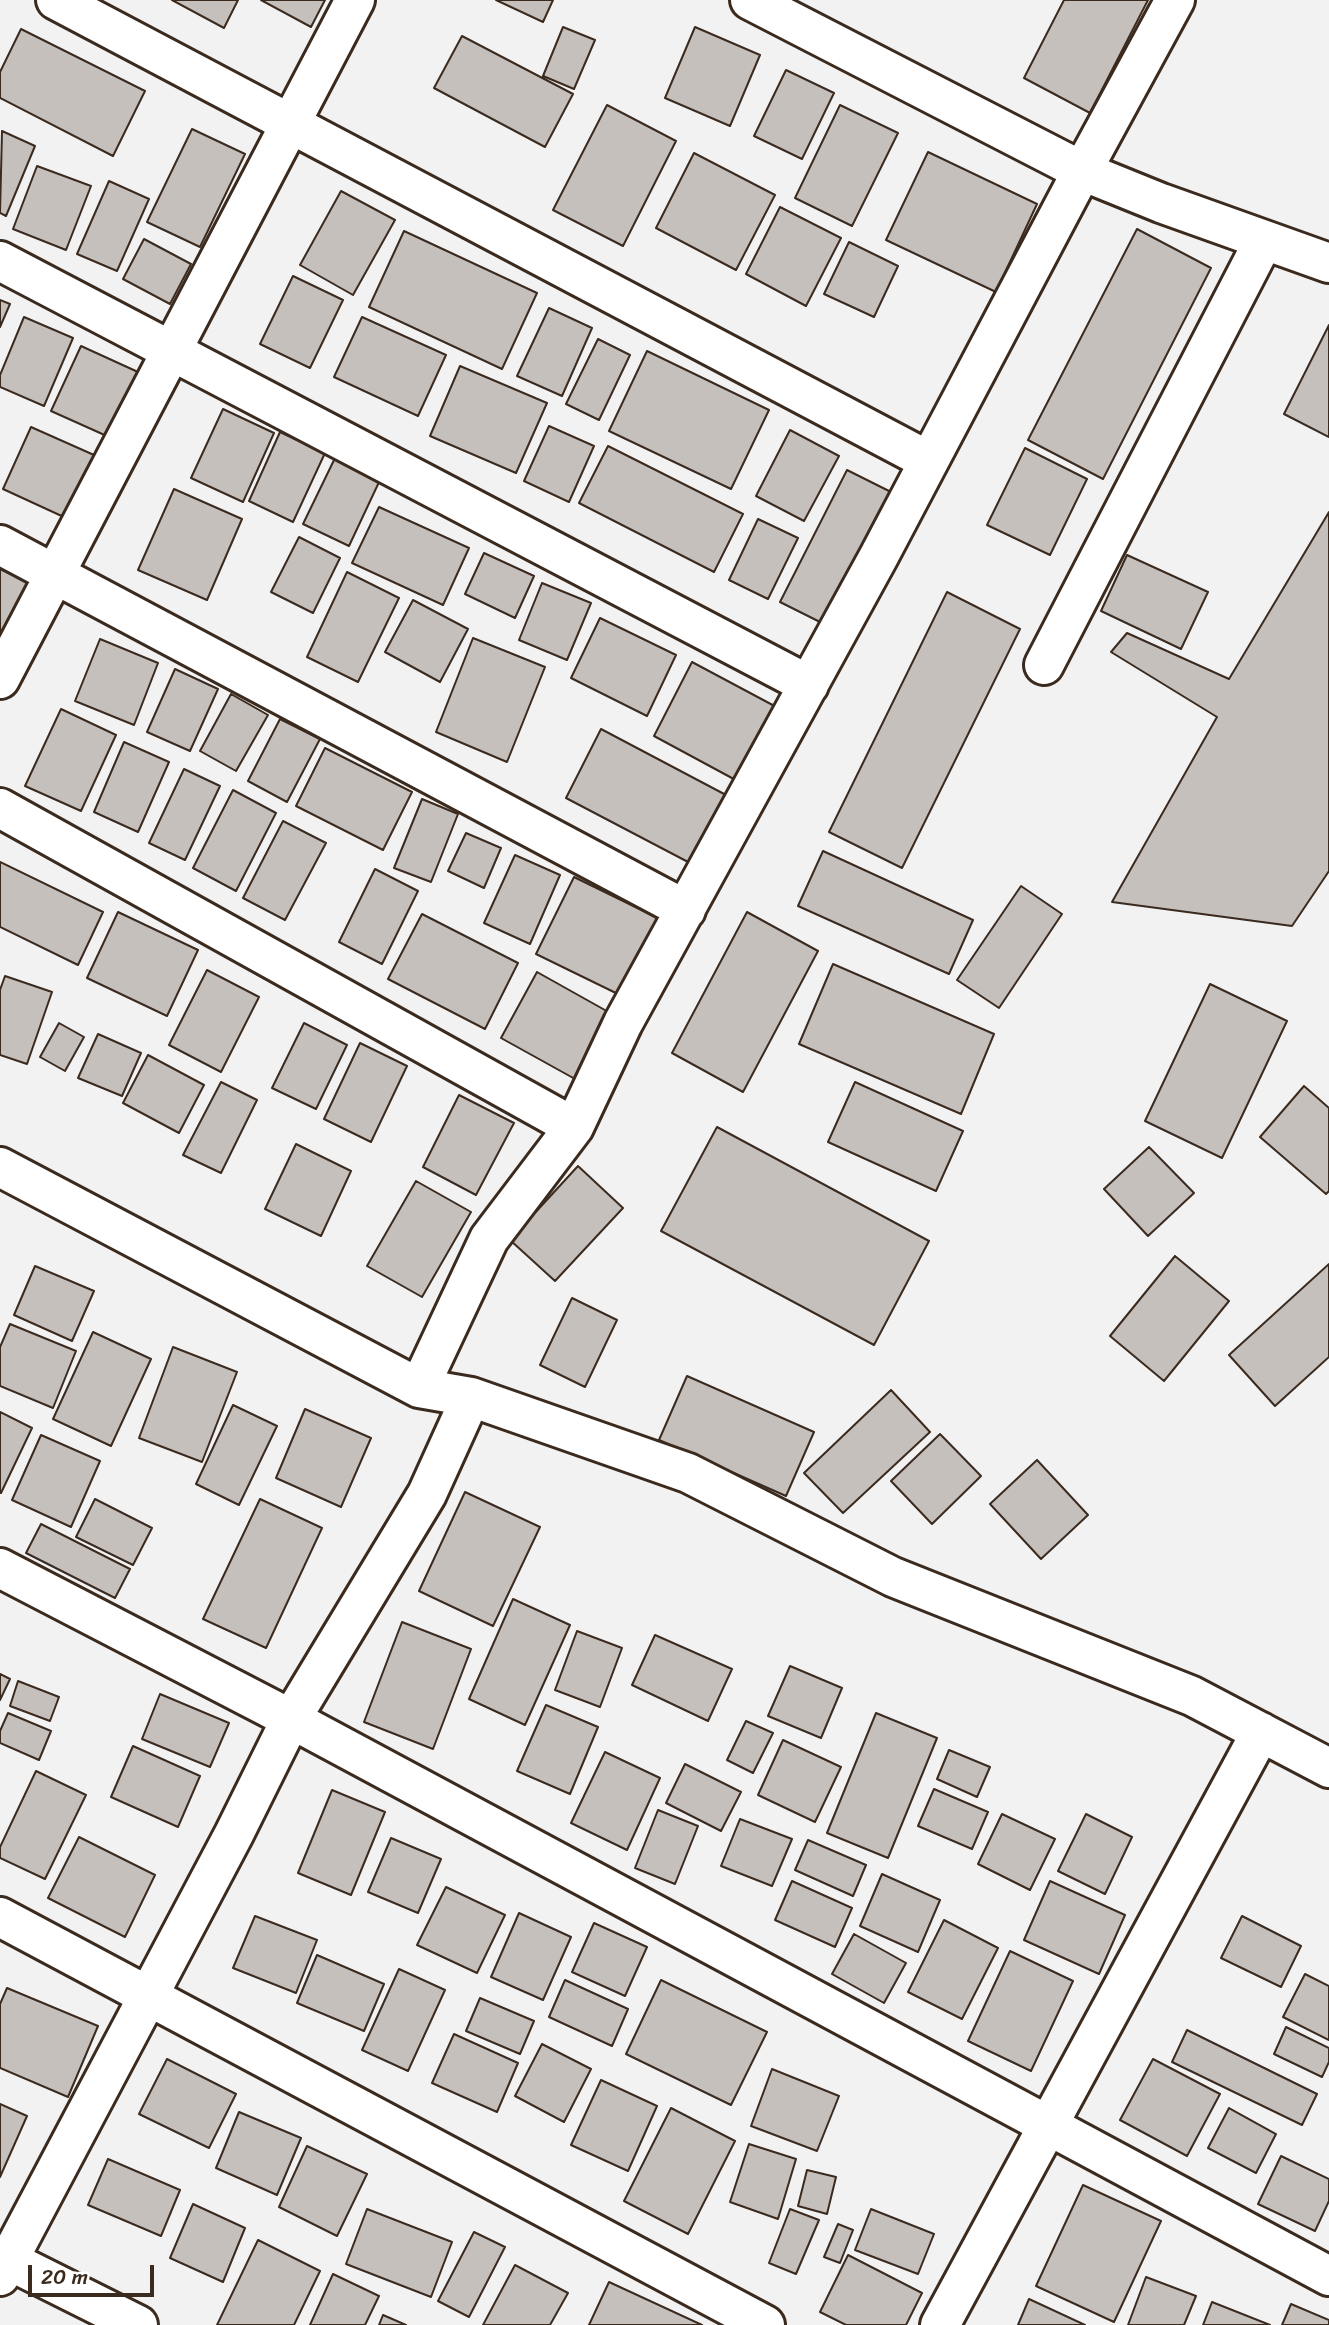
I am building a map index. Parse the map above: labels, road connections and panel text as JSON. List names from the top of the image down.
{
  "scale_bar": "20 m"
}
